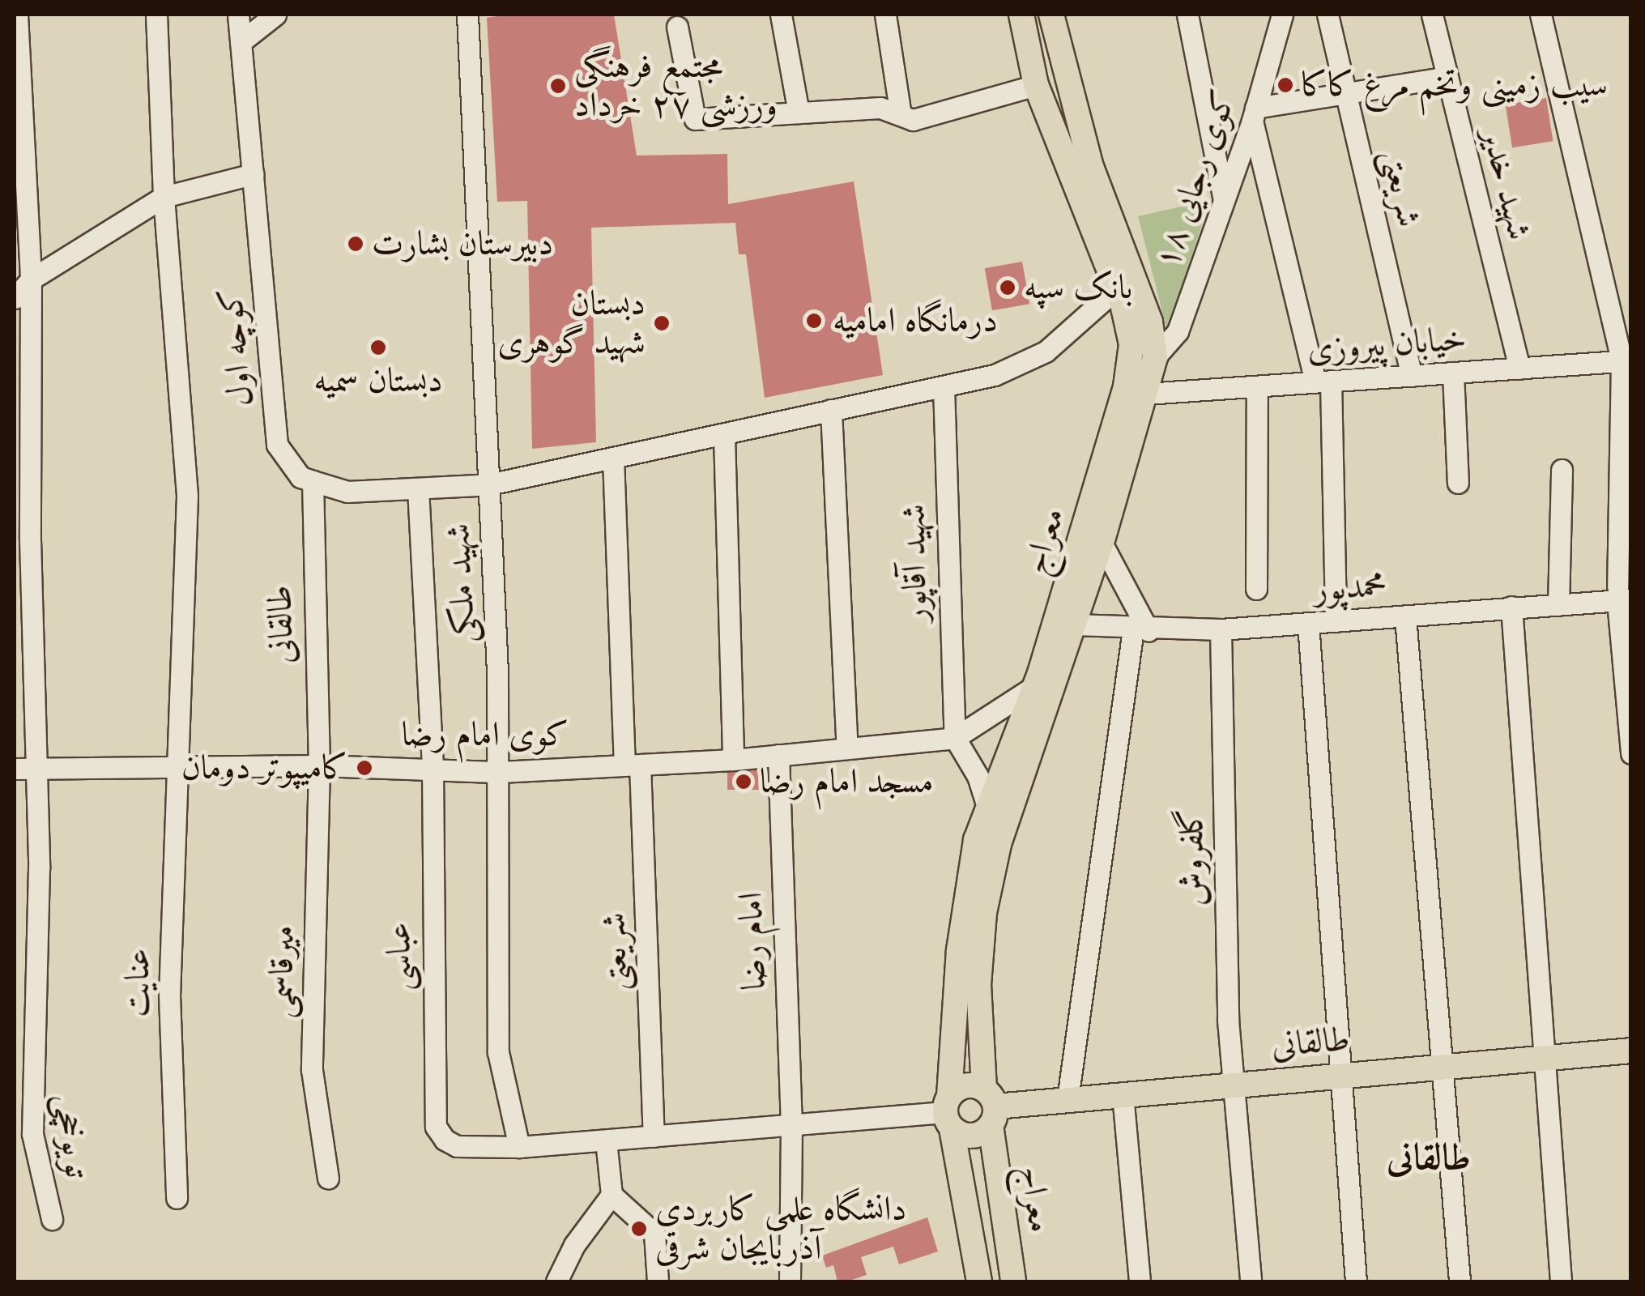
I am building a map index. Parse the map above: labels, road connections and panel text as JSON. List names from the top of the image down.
{
  "streets": {
    "main road": ["معراج", "طالقانی"],
    "street": [
      "کوی رجایی ۱۸",
      "شهید خدیر",
      "شریعتی",
      "خیابان پیروزی",
      "کوچه اول",
      "شهید آقاپور",
      "شهید ملکی",
      "محمدپور",
      "کوی امام رضا",
      "گلفروش",
      "امام رضا",
      "عباسی",
      "میرقاسمی",
      "عنایت",
      "تویوخچی"
    ]
  },
  "crossings": [
    ["کوی رجایی ۱۸", "معراج"],
    ["شهید خدیر", "خیابان پیروزی"],
    ["شریعتی", "خیابان پیروزی"],
    ["شریعتی", "کوچه اول"],
    ["شریعتی", "کوی امام رضا"],
    ["خیابان پیروزی", "معراج"],
    ["کوچه اول", "معراج"],
    ["کوچه اول", "شهید آقاپور"],
    ["کوچه اول", "شهید ملکی"],
    ["کوچه اول", "طالقانی"],
    ["کوچه اول", "عباسی"],
    ["معراج", "محمدپور"],
    ["معراج", "طالقانی"],
    ["شهید آقاپور", "کوی امام رضا"],
    ["شهید ملکی", "کوی امام رضا"],
    ["شهید ملکی", "عباسی"],
    ["محمدپور", "گلفروش"],
    ["طالقانی", "کوی امام رضا"],
    ["طالقانی", "گلفروش"],
    ["طالقانی", "میرقاسمی"],
    ["کوی امام رضا", "امام رضا"],
    ["کوی امام رضا", "عباسی"],
    ["کوی امام رضا", "میرقاسمی"],
    ["کوی امام رضا", "عنایت"],
    ["کوی امام رضا", "تویوخچی"]
  ],
  "districts": ["طالقانی"],
  "places": [
    "سیب زمینی وتخم مرغ کاکا",
    "مجتمع فرهنگی ورزشی ۲۷ خرداد",
    "دبیرستان بشارت",
    "بانک سپه",
    "درمانگاه امامیه",
    "دبستان شهید گوهری",
    "دبستان سمیه",
    "کامیپوتر دومان",
    "مسجد امام رضا",
    "دانشگاه علمی کاربردی آذربایجان شرقی"
  ]
}
